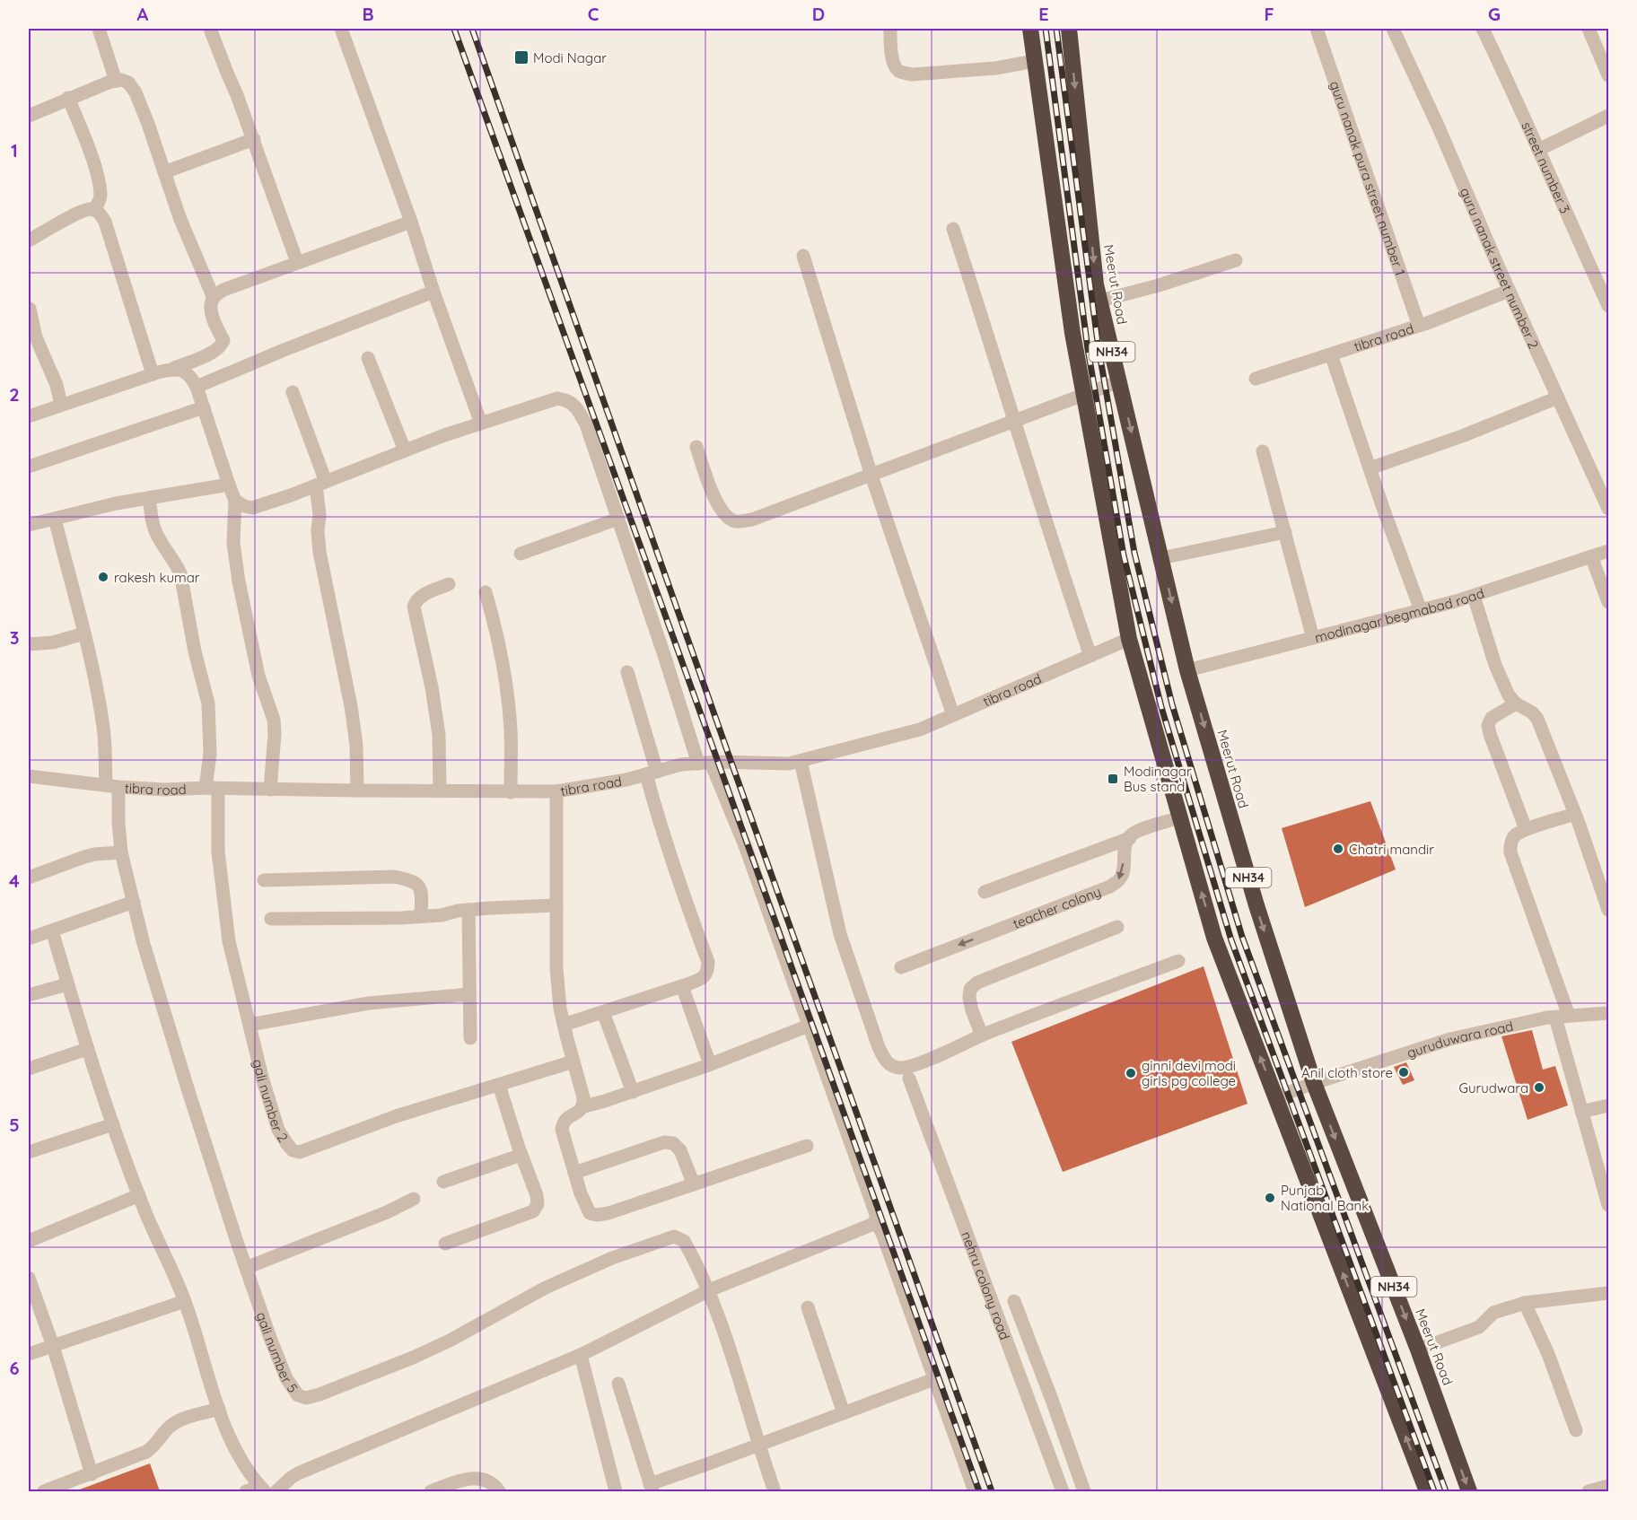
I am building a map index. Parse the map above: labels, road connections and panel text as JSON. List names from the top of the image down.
{
  "streets": {
    "highway": ["Meerut Road", "NH34"],
    "street": [
      "street number 3",
      "guru nanak pura street number 1",
      "guru nanak street number 2",
      "tibra road",
      "modinagar begmabad road",
      "teacher colony",
      "guruduwara road",
      "gali number 2",
      "nehru colony road",
      "gali number 5"
    ]
  },
  "crossings": [
    ["guru nanak pura street number 1", "tibra road"],
    ["guru nanak street number 2", "tibra road"],
    ["Meerut Road", "modinagar begmabad road"],
    ["Meerut Road", "guruduwara road"],
    ["tibra road", "NH34"],
    ["tibra road", "gali number 2"],
    ["tibra road", "gali number 5"],
    ["NH34", "guruduwara road"]
  ],
  "places": {
    "transit": ["Modi Nagar", "Modinagar Bus stand"],
    "other": [
      "rakesh kumar",
      "Chatri mandir",
      "Anil cloth store",
      "ginni devi modi girls pg college",
      "Gurudwara",
      "Punjab National Bank"
    ]
  },
  "grid": {
    "columns": [
      "A",
      "B",
      "C",
      "D",
      "E",
      "F",
      "G"
    ],
    "rows": [
      "1",
      "2",
      "3",
      "4",
      "5",
      "6"
    ]
  }
}
